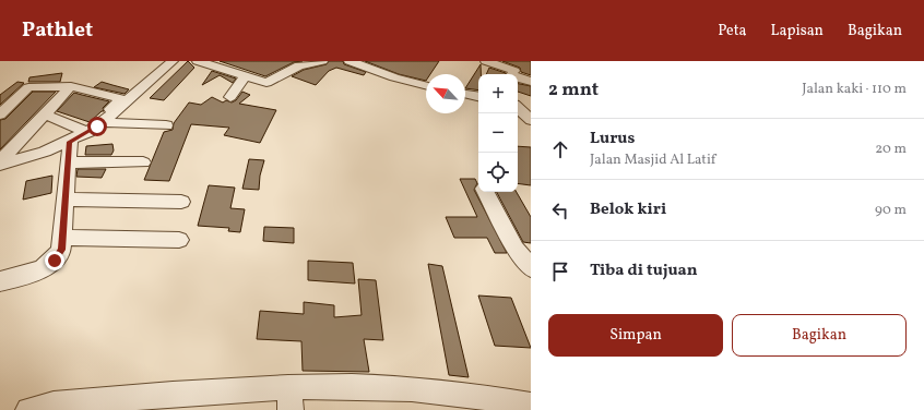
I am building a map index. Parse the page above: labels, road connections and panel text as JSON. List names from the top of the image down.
{
  "north": "top left",
  "page": {
    "header": "Pathlet",
    "nav": ["Peta", "Lapisan", "Bagikan"],
    "heading": ["2 mnt", "Jalan kaki · 110 m"],
    "map_buttons": ["+", "−"],
    "list": [
      ["Lurus", "Jalan Masjid Al Latif", "20 m"],
      ["Belok kiri", "90 m"],
      "Tiba di tujuan"
    ],
    "buttons": ["Simpan", "Bagikan"]
  }
}
